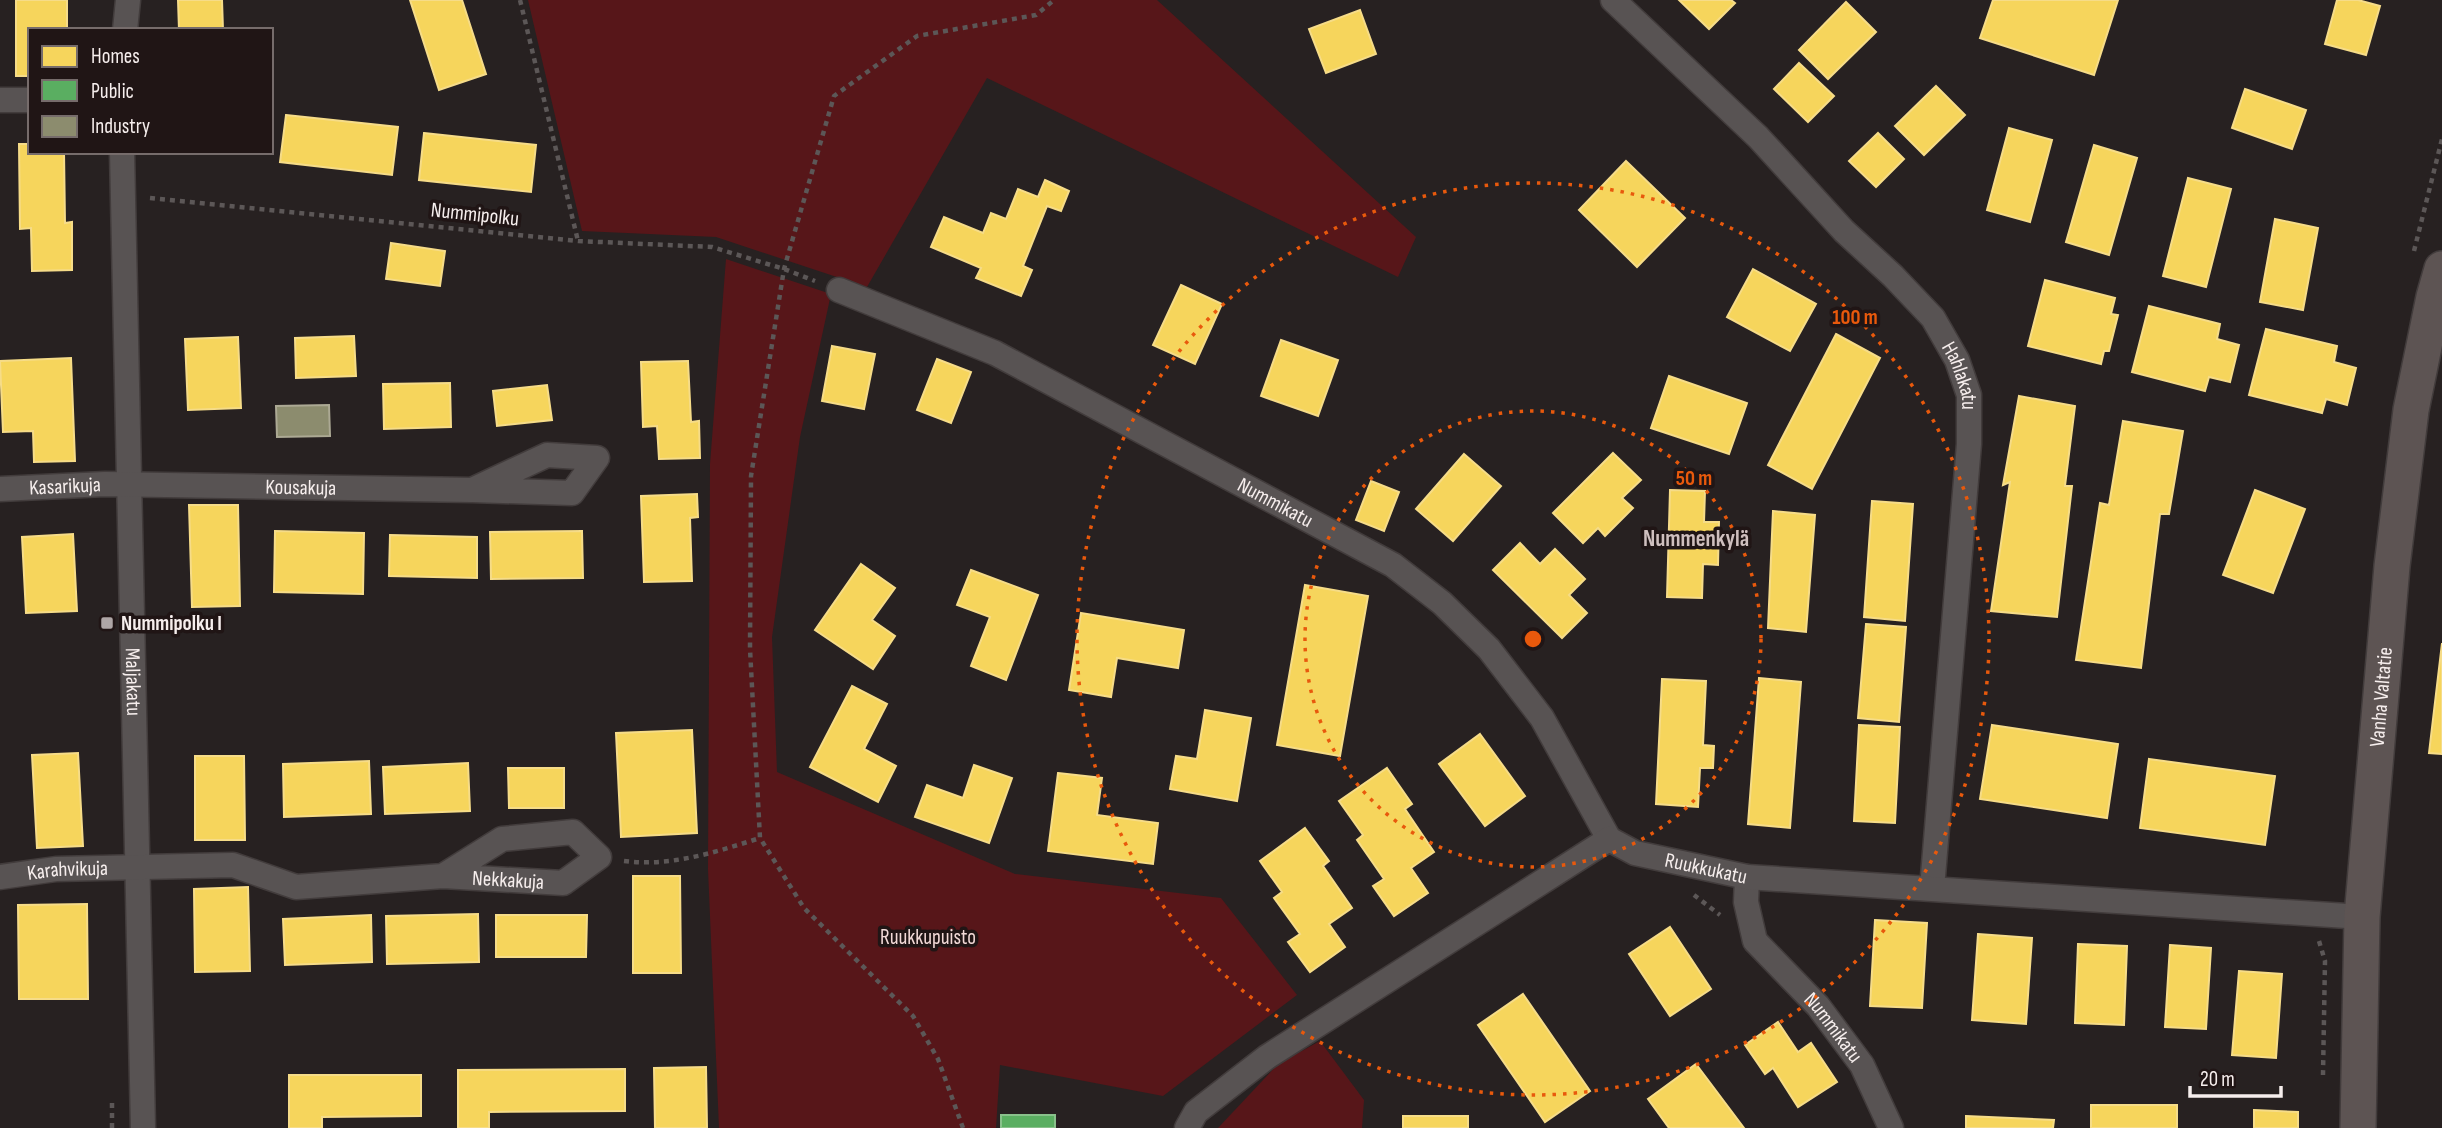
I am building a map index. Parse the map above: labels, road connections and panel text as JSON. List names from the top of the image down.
{
  "streets": {
    "street": [
      "Hahlakatu",
      "Kasarikuja",
      "Kousakuja",
      "Nummikatu",
      "Maljakatu",
      "Vanha Valtatie",
      "Ruukkukatu",
      "Karahvikuja",
      "Nekkakuja"
    ],
    "path": ["Nummipolku"]
  },
  "crossings": [
    ["Nummipolku", "Nummikatu"],
    ["Nummipolku", "Maljakatu"],
    ["Hahlakatu", "Ruukkukatu"],
    ["Kasarikuja", "Kousakuja"],
    ["Kasarikuja", "Maljakatu"],
    ["Kousakuja", "Maljakatu"],
    ["Nummikatu", "Ruukkukatu"],
    ["Maljakatu", "Karahvikuja"],
    ["Maljakatu", "Nekkakuja"],
    ["Karahvikuja", "Nekkakuja"]
  ],
  "districts": ["Nummenkylä"],
  "parks": ["Ruukkupuisto"],
  "places": {
    "transit": ["Nummipolku I"]
  },
  "legend": ["Homes", "Public", "Industry"],
  "scale_bar": "20 m",
  "rings": ["100 m", "50 m"]
}
